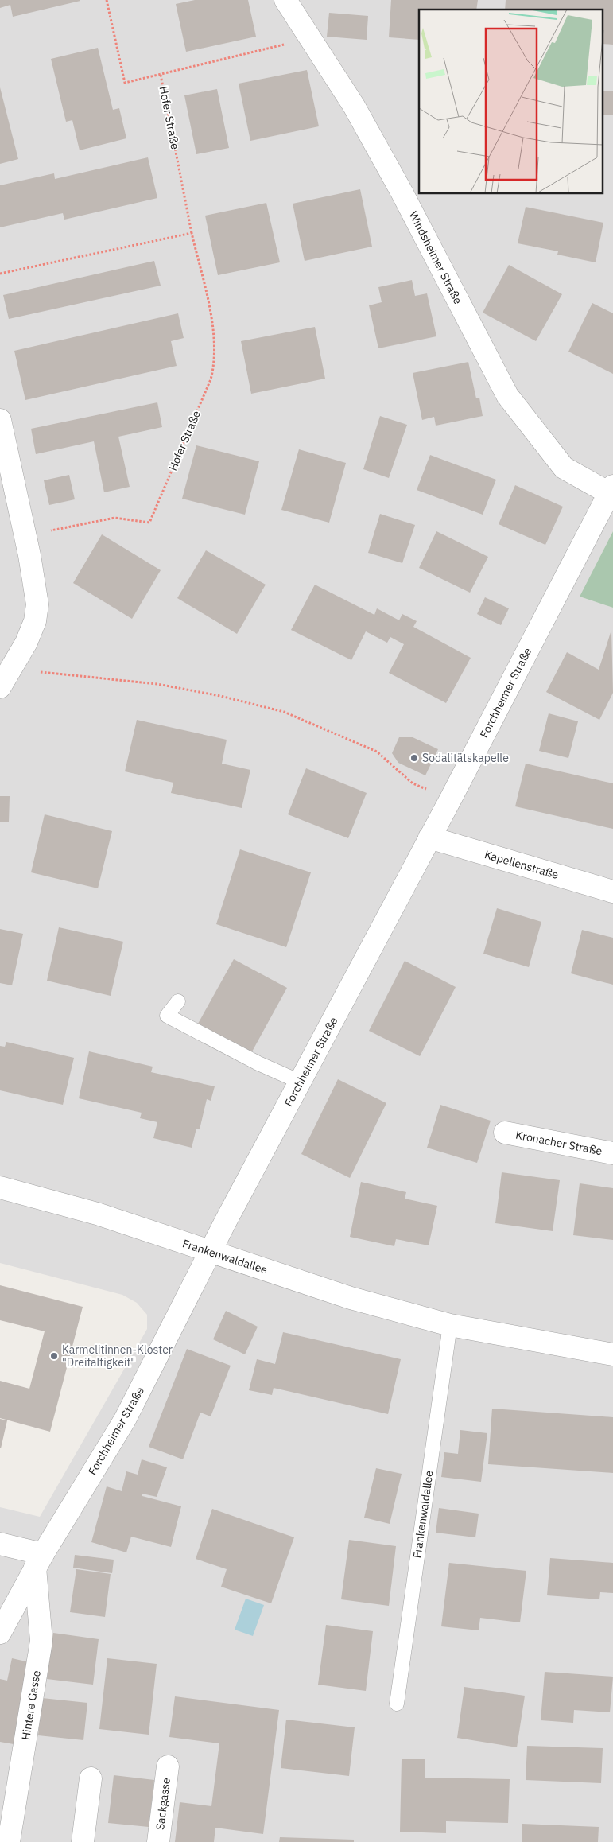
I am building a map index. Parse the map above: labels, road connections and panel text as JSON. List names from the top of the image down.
{
  "streets": {
    "street": [
      "Windsheimer Straße",
      "Forchheimer Straße",
      "Kapellenstraße",
      "Kronacher Straße",
      "Frankenwaldallee",
      "Hintere Gasse",
      "Sackgasse"
    ],
    "path": ["Hofer Straße"]
  },
  "crossings": [
    ["Windsheimer Straße", "Forchheimer Straße"],
    ["Forchheimer Straße", "Kapellenstraße"],
    ["Forchheimer Straße", "Frankenwaldallee"],
    ["Forchheimer Straße", "Hintere Gasse"]
  ],
  "places": ["Sodalitätskapelle", "Karmelitinnen-Kloster \"Dreifaltigkeit\""]
}
